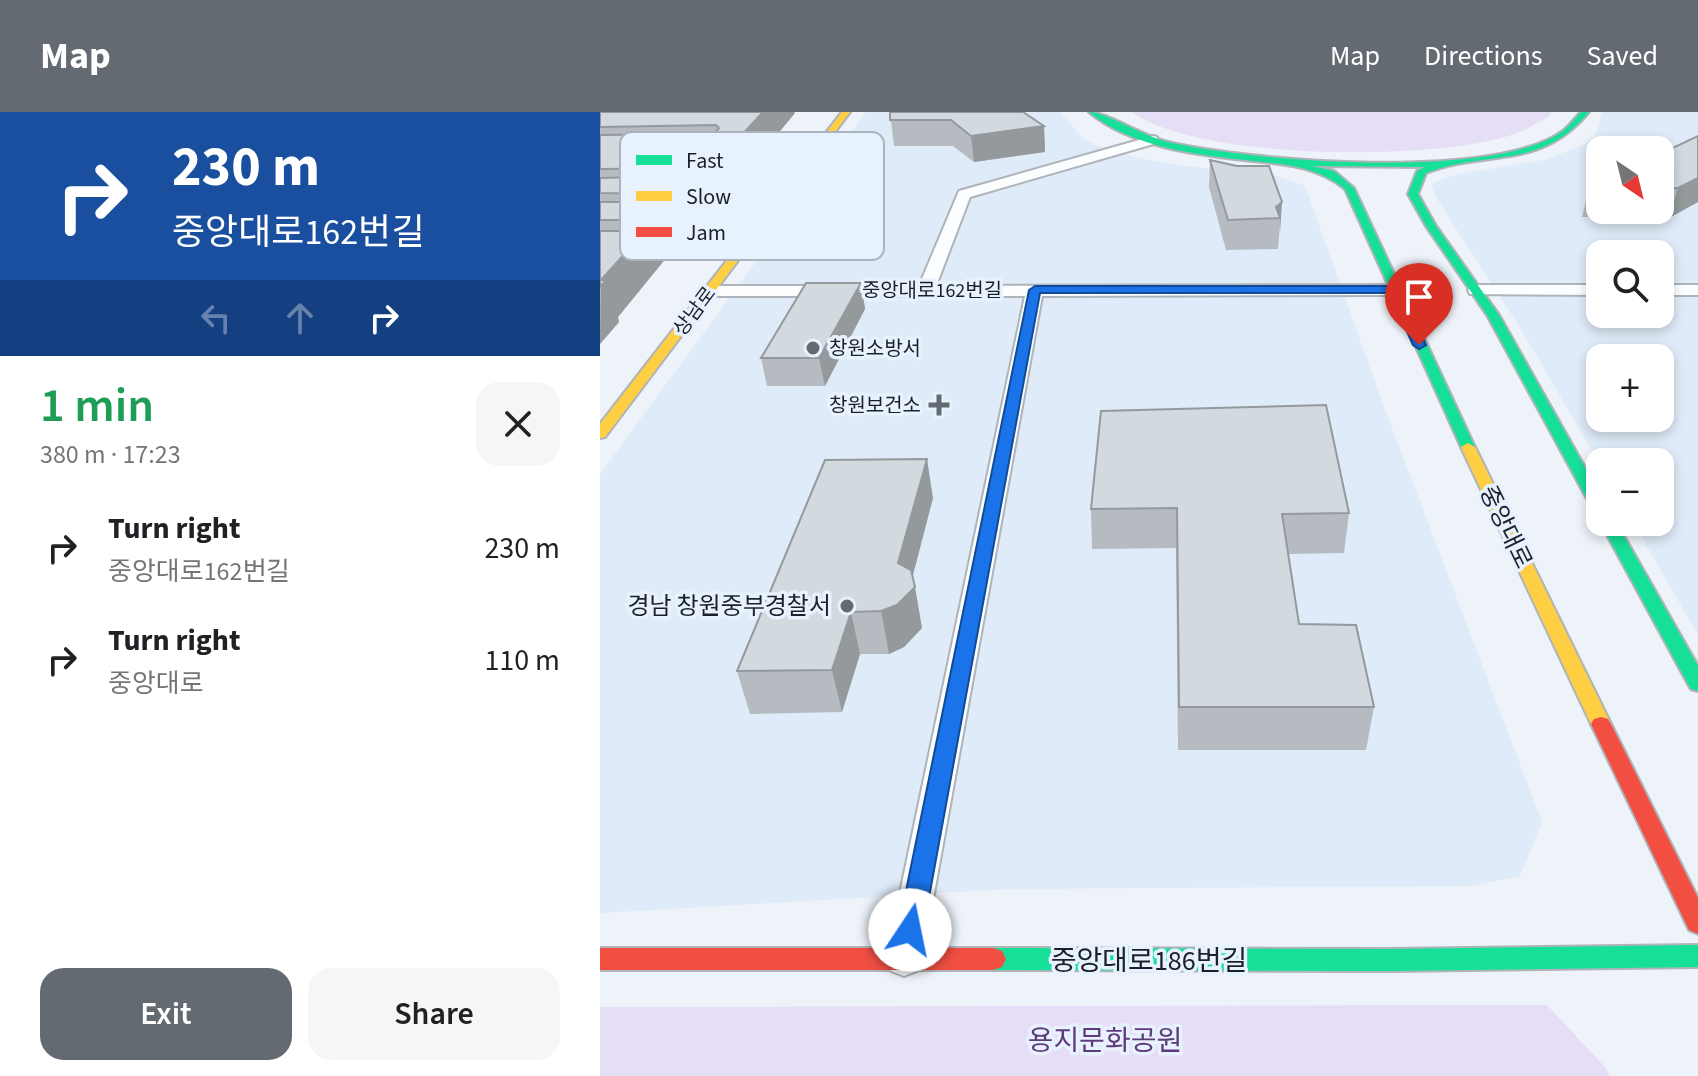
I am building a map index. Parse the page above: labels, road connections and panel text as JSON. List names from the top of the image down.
{
  "streets": {
    "main road": ["상남로", "중앙대로", "중앙대로186번길"],
    "street": ["중앙대로162번길"]
  },
  "crossings": [
    ["중앙대로162번길", "상남로"],
    ["중앙대로162번길", "중앙대로"]
  ],
  "parks": ["용지문화공원"],
  "places": {
    "other": ["창원소방서", "경남 창원중부경찰서"],
    "health": ["창원보건소"]
  },
  "legend": ["Fast", "Slow", "Jam"],
  "north": "bottom right",
  "page": {
    "header": "Map",
    "nav": ["Map", "Directions", "Saved"],
    "turn": ["230 m", "중앙대로162번길"],
    "map_buttons": ["+", "−"],
    "heading": ["1 min", "380 m · 17:23"],
    "list": [
      {
        "name": "Turn right",
        "note": "중앙대로162번길",
        "value": "230 m"
      },
      {
        "name": "Turn right",
        "note": "중앙대로",
        "value": "110 m"
      }
    ],
    "buttons": ["Exit", "Share"]
  }
}
